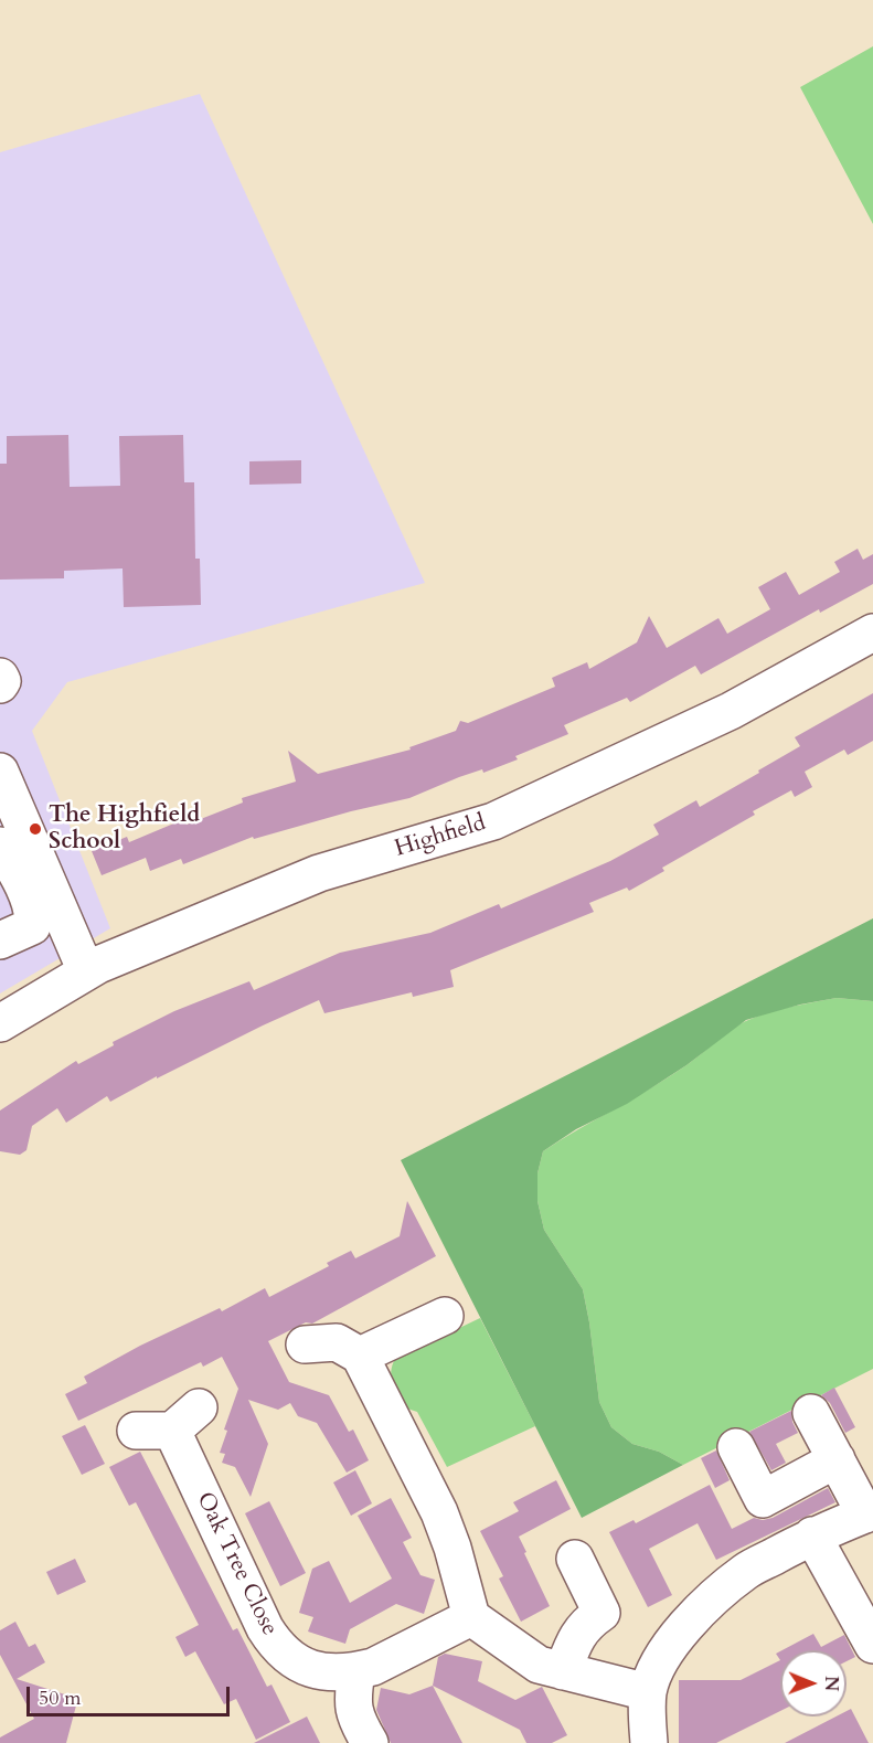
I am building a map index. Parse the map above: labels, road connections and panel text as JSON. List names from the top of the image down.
{
  "streets": {
    "street": ["Highfield", "Oak Tree Close"]
  },
  "places": ["The Highfield School"],
  "scale_bar": "50 m",
  "north": "right"
}
